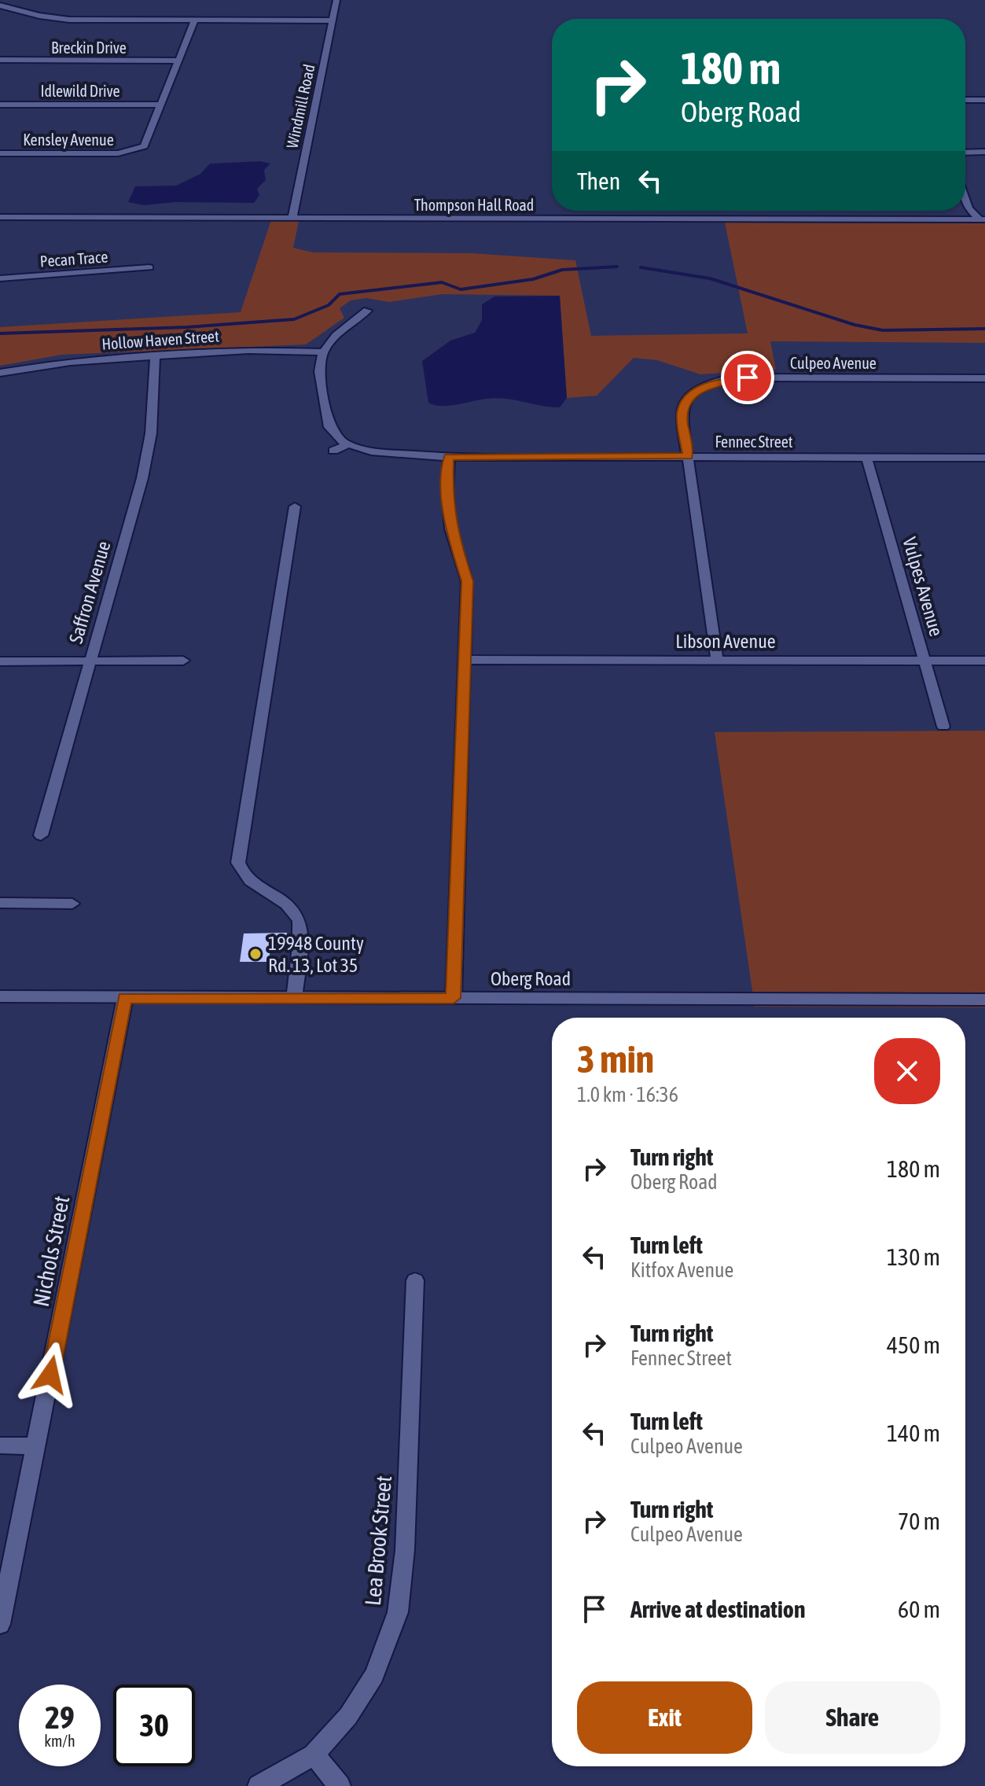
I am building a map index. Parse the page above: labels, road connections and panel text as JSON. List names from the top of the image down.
{
  "streets": {
    "street": [
      "Breckin Drive",
      "Idlewild Drive",
      "Windmill Road",
      "Kensley Avenue",
      "Thompson Hall Road",
      "Pecan Trace",
      "Hollow Haven Street",
      "Culpeo Avenue",
      "Fennec Street",
      "Vulpes Avenue",
      "Saffron Avenue",
      "Libson Avenue",
      "Oberg Road",
      "Nichols Street",
      "Lea Brook Street"
    ]
  },
  "crossings": [
    ["Idlewild Drive", "Kensley Avenue"],
    ["Windmill Road", "Thompson Hall Road"],
    ["Hollow Haven Street", "Saffron Avenue"],
    ["Culpeo Avenue", "Fennec Street"],
    ["Culpeo Avenue", "Libson Avenue"],
    ["Fennec Street", "Vulpes Avenue"],
    ["Vulpes Avenue", "Libson Avenue"],
    ["Oberg Road", "Nichols Street"]
  ],
  "places": ["19948 County Rd. 13, Lot 35"],
  "page": {
    "turn": ["180 m", "Oberg Road"],
    "then": "Then",
    "heading": ["3 min", "1.0 km · 16:36"],
    "list": [
      {
        "name": "Turn right",
        "note": "Oberg Road",
        "value": "180 m"
      },
      {
        "name": "Turn left",
        "note": "Kitfox Avenue",
        "value": "130 m"
      },
      {
        "name": "Turn right",
        "note": "Fennec Street",
        "value": "450 m"
      },
      {
        "name": "Turn left",
        "note": "Culpeo Avenue",
        "value": "140 m"
      },
      {
        "name": "Turn right",
        "note": "Culpeo Avenue",
        "value": "70 m"
      },
      {
        "name": "Arrive at destination",
        "value": "60 m"
      }
    ],
    "buttons": ["Exit", "Share"],
    "speed": "29 km/h",
    "limit": "30"
  }
}
